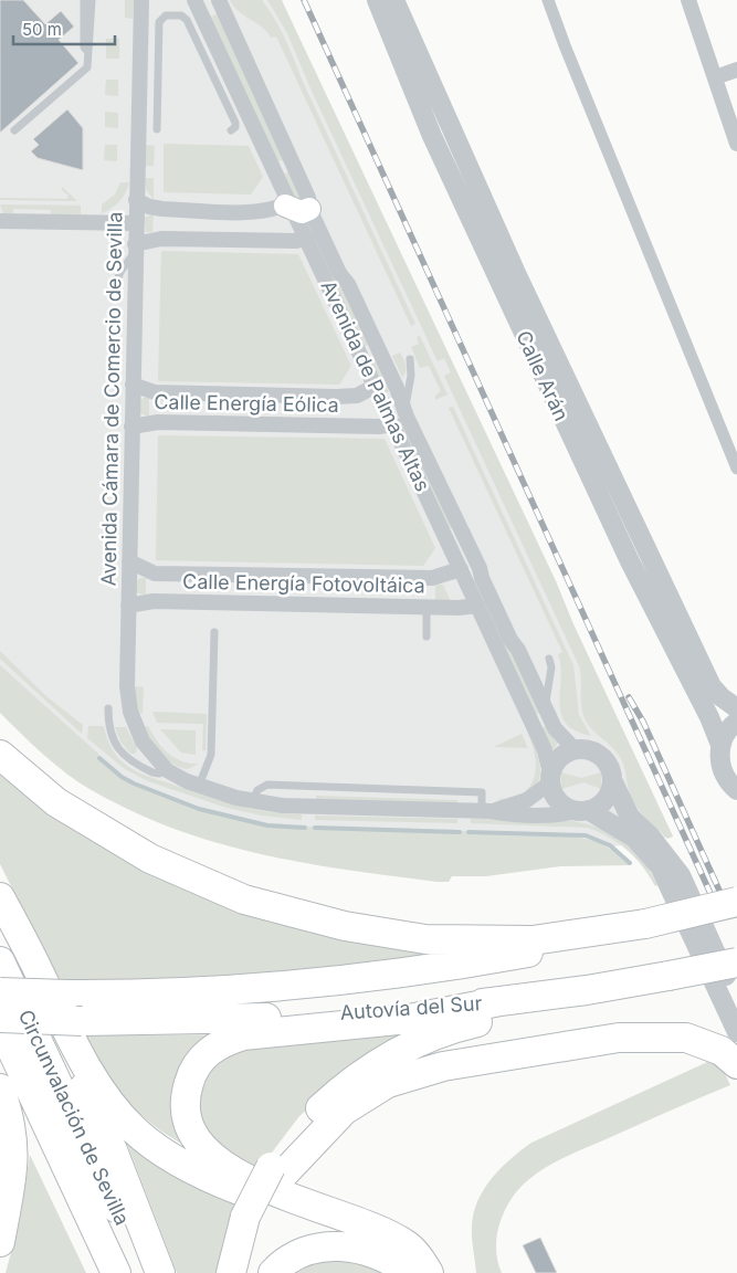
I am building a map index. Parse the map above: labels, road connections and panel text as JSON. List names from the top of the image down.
{
  "streets": {
    "highway": ["Autovía del Sur", "Circunvalación de Sevilla"],
    "street": [
      "Calle Arán",
      "Avenida de Palmas Altas",
      "Avenida Cámara de Comercio de Sevilla",
      "Calle Energía Eólica",
      "Calle Energía Fotovoltáica"
    ]
  },
  "crossings": [
    ["Avenida de Palmas Altas", "Calle Energía Eólica"],
    ["Avenida de Palmas Altas", "Calle Energía Fotovoltáica"],
    ["Avenida Cámara de Comercio de Sevilla", "Calle Energía Eólica"],
    ["Avenida Cámara de Comercio de Sevilla", "Calle Energía Fotovoltáica"]
  ],
  "scale_bar": "50 m"
}
